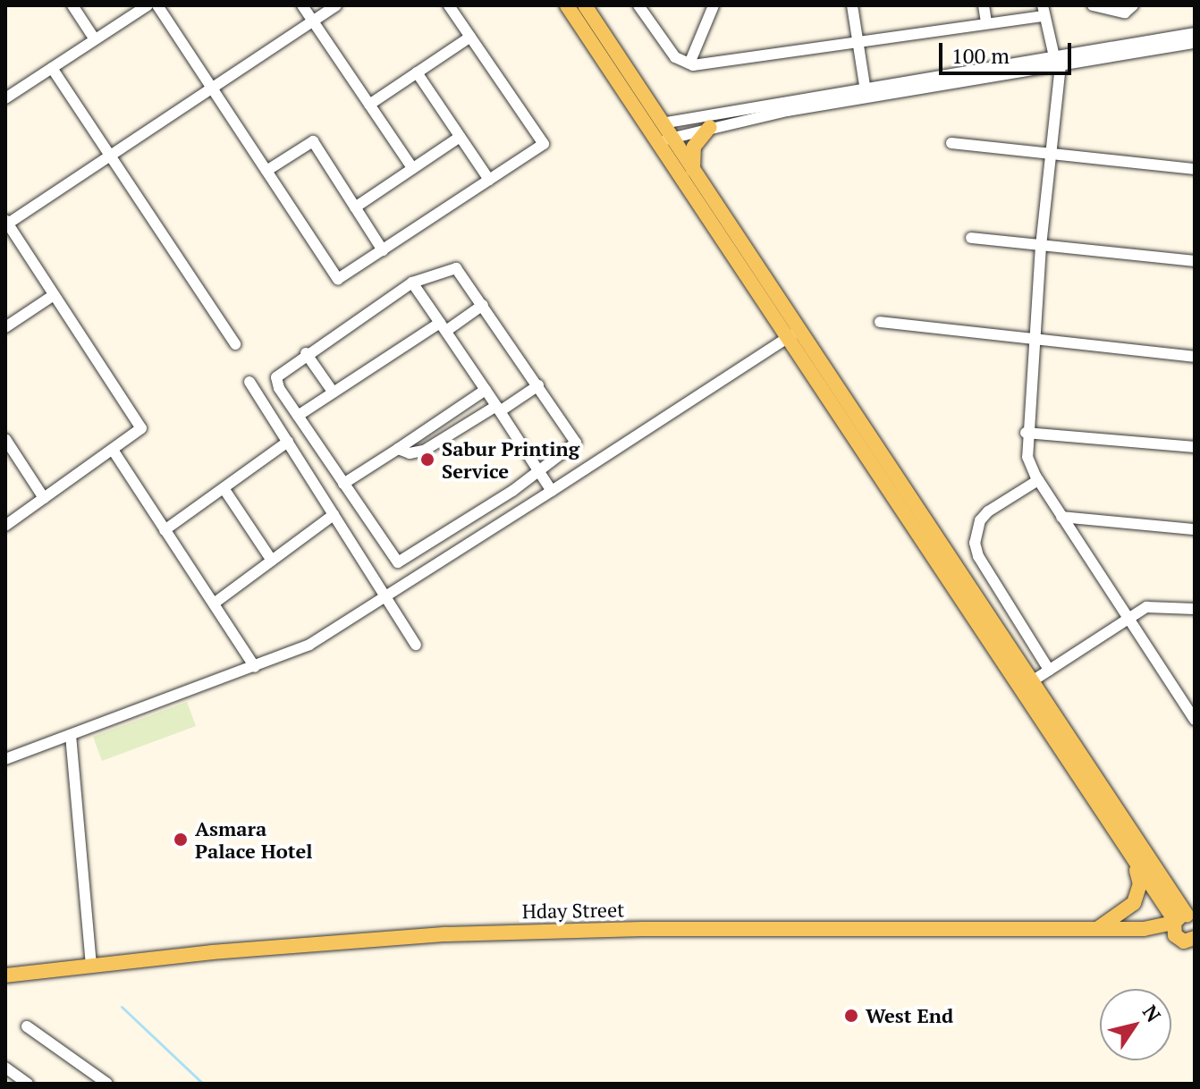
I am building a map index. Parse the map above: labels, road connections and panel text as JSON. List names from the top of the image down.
{
  "streets": {
    "main road": ["Hday Street"]
  },
  "places": ["Sabur Printing Service", "Asmara Palace Hotel", "West End"],
  "scale_bar": "100 m",
  "north": "top right"
}
